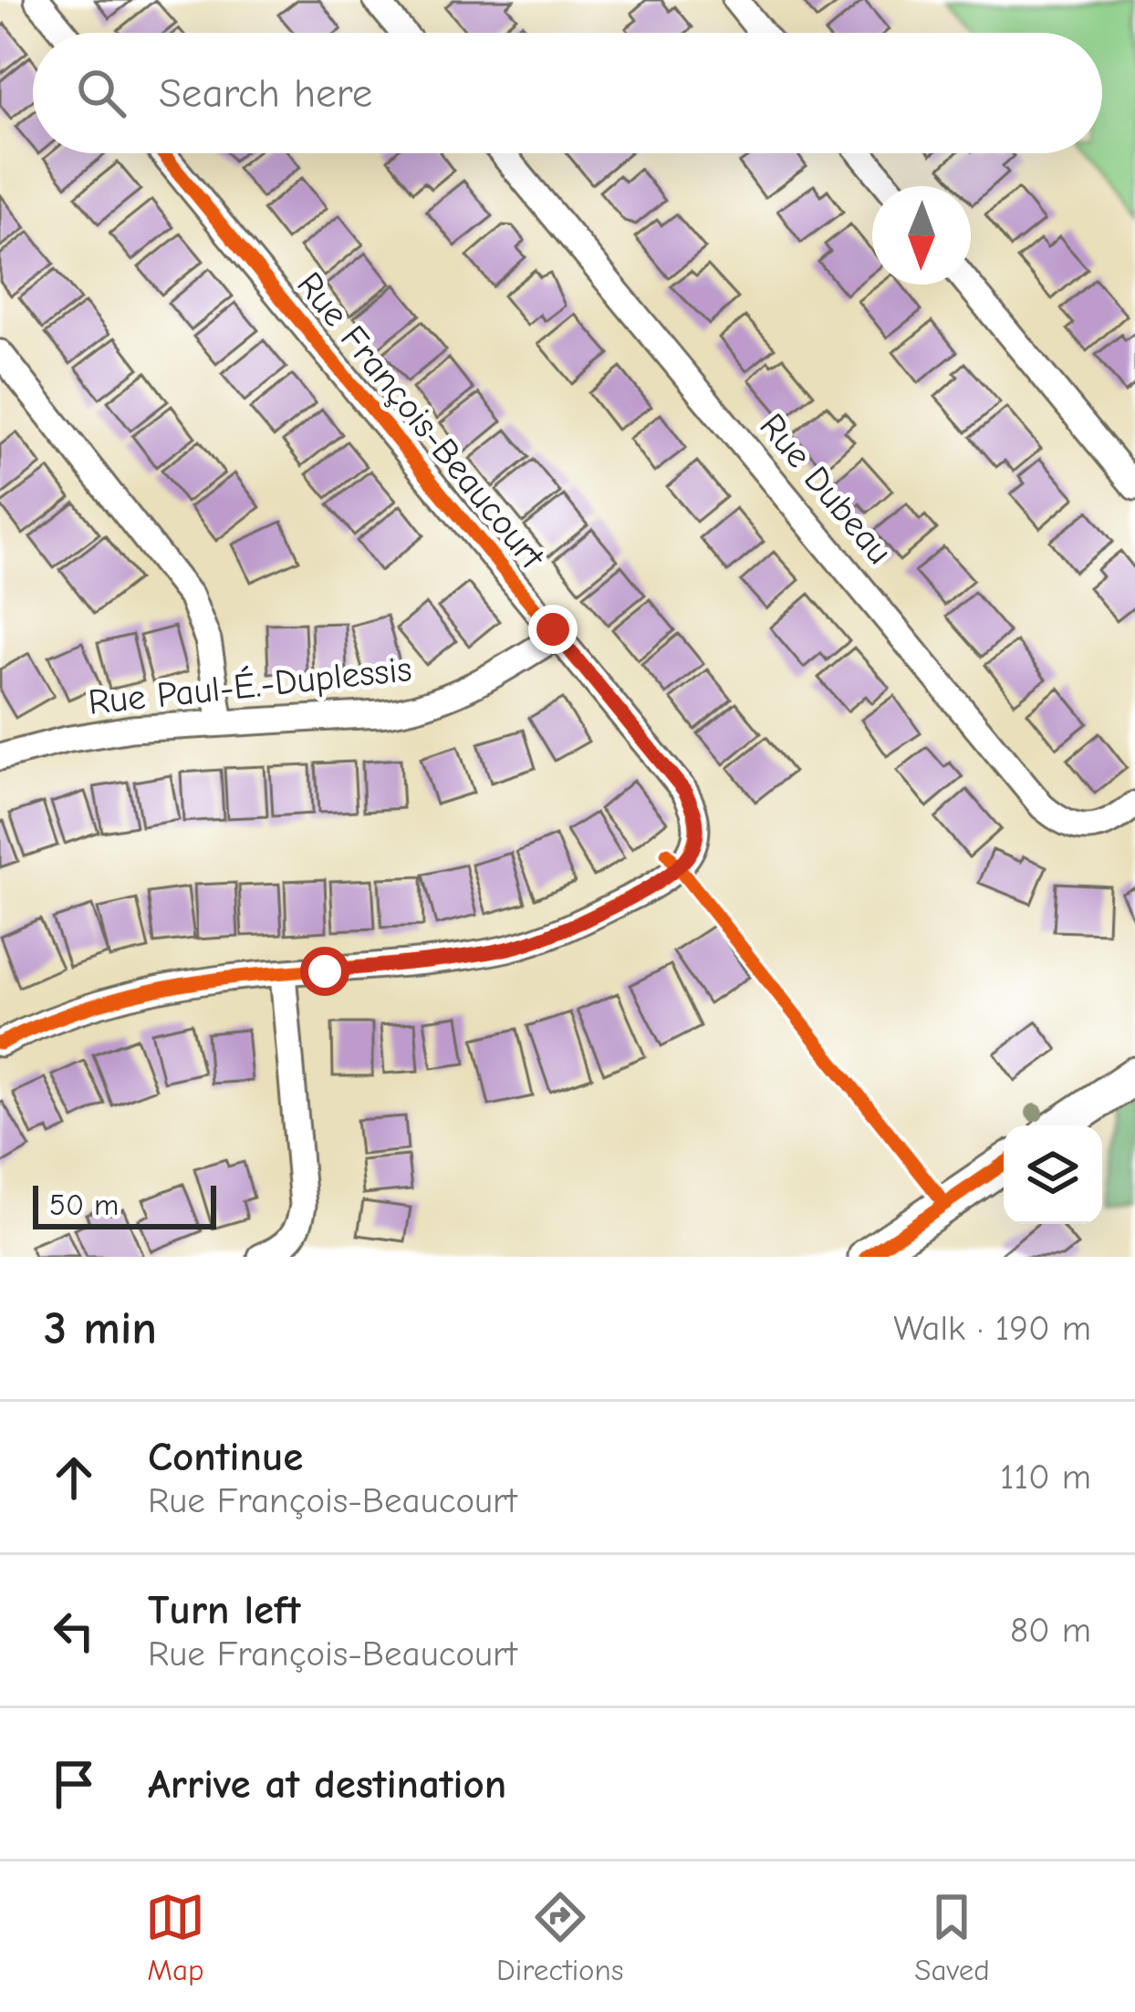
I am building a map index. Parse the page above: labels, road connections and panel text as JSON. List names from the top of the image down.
{
  "streets": {
    "street": ["Rue François-Beaucourt", "Rue Dubeau", "Rue Paul-É.-Duplessis"]
  },
  "crossings": [
    ["Rue François-Beaucourt", "Rue Paul-É.-Duplessis"]
  ],
  "scale_bar": "50 m",
  "north": "bottom",
  "page": {
    "search": "Search here",
    "scale": "50 m",
    "heading": ["3 min", "Walk · 190 m"],
    "list": [
      ["Continue", "Rue François-Beaucourt", "110 m"],
      ["Turn left", "Rue François-Beaucourt", "80 m"],
      "Arrive at destination"
    ],
    "nav": ["Map", "Directions", "Saved"]
  }
}
